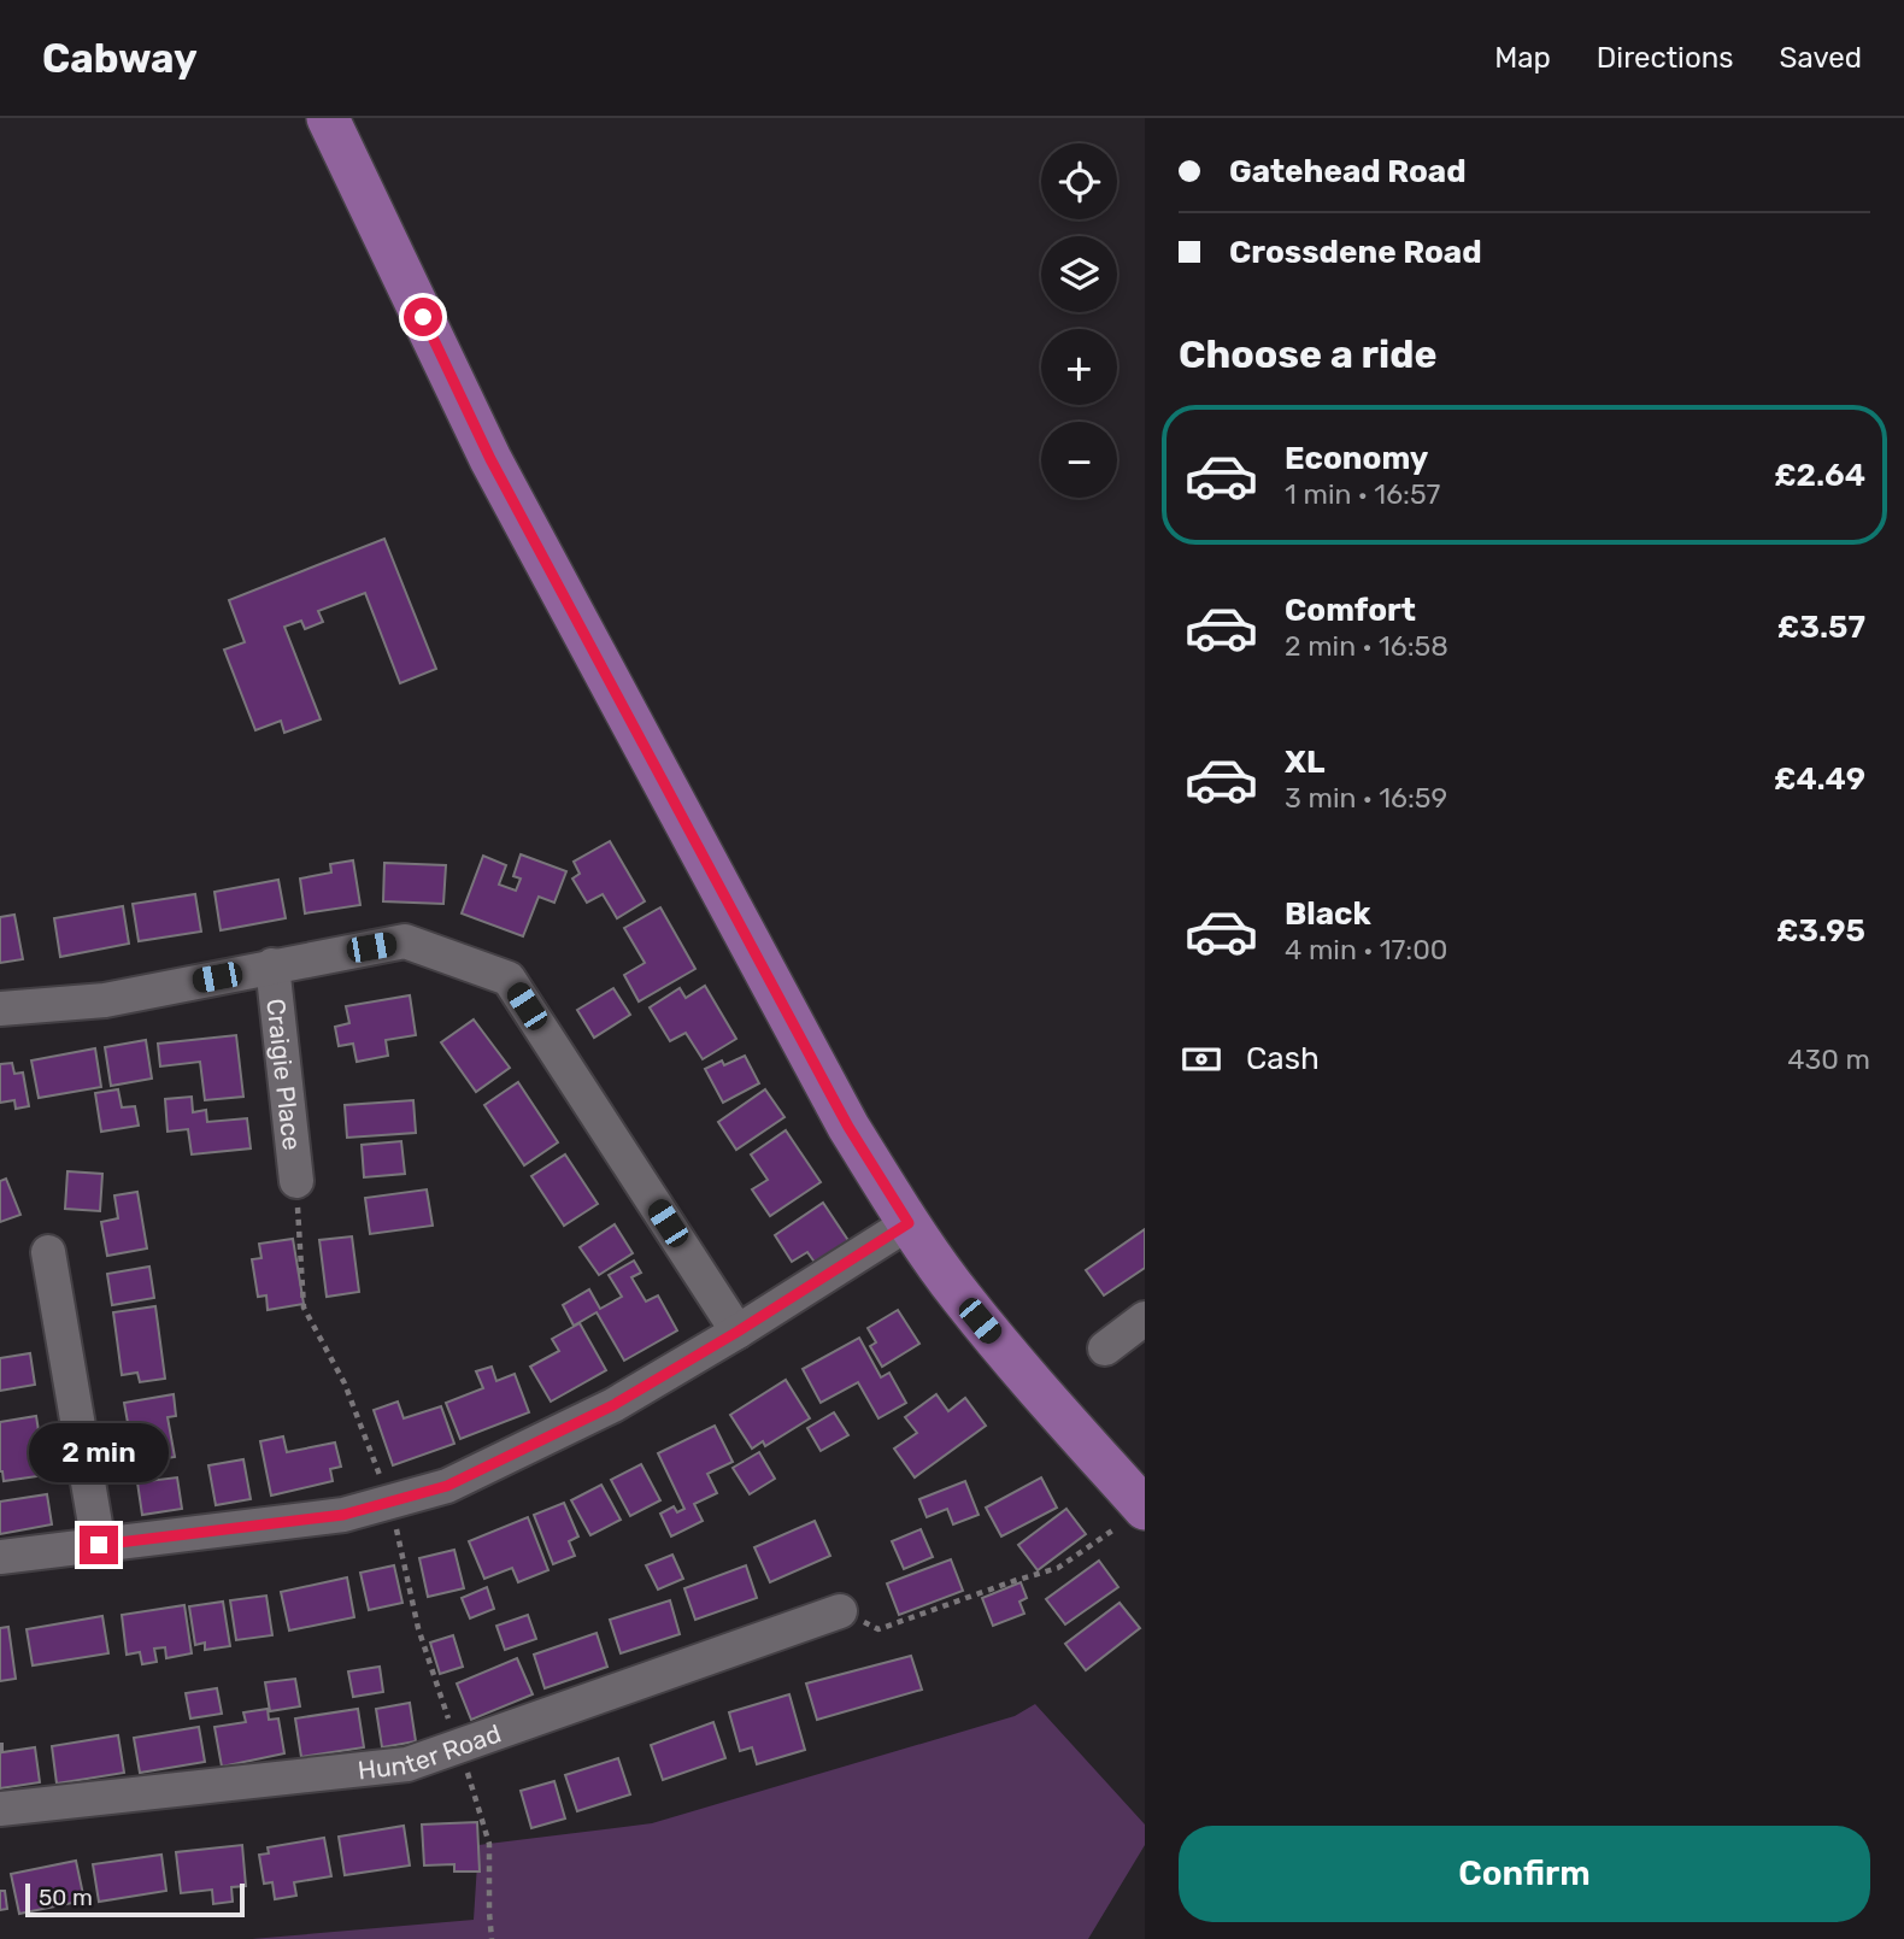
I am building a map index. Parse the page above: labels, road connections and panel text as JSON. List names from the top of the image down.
{
  "streets": {
    "street": ["Craigie Place", "Hunter Road"]
  },
  "scale_bar": "50 m",
  "page": {
    "header": "Cabway",
    "nav": ["Map", "Directions", "Saved"],
    "banner": ["Gatehead Road", "Crossdene Road"],
    "map_buttons": ["+", "−"],
    "heading": "Choose a ride",
    "list": [
      {
        "name": "Economy",
        "note": "1 min · 16:57",
        "value": "£2.64"
      },
      {
        "name": "Comfort",
        "note": "2 min · 16:58",
        "value": "£3.57"
      },
      {
        "name": "XL",
        "note": "3 min · 16:59",
        "value": "£4.49"
      },
      {
        "name": "Black",
        "note": "4 min · 17:00",
        "value": "£3.95"
      }
    ],
    "pay": ["Cash", "430 m"],
    "bubble": "2 min",
    "buttons": "Confirm",
    "scale": "50 m"
  }
}
